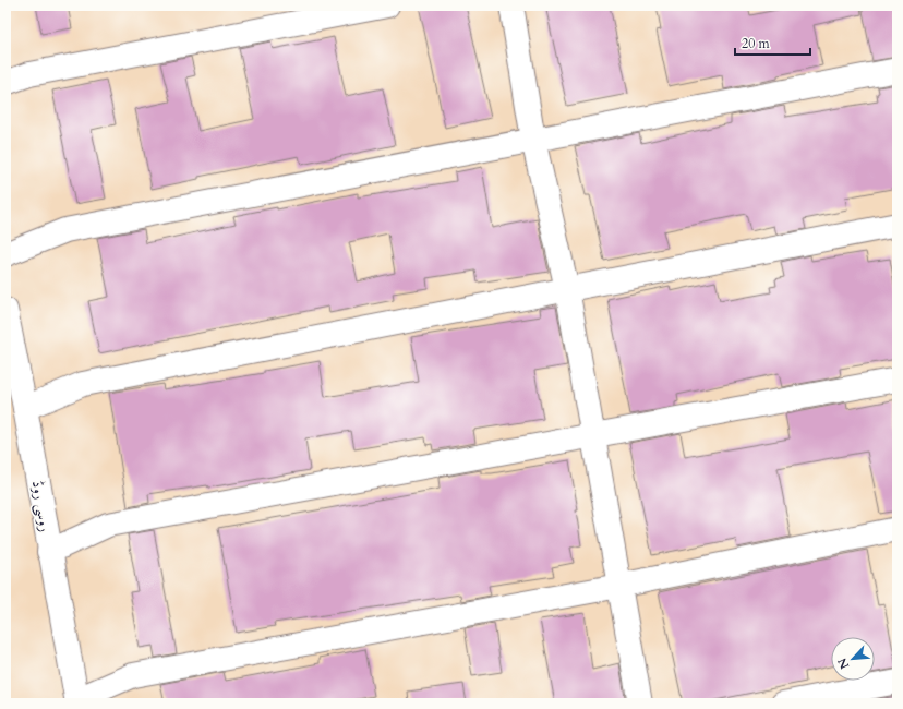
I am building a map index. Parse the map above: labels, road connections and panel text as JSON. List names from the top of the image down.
{
  "streets": {
    "street": ["روسی روڈ"]
  },
  "scale_bar": "20 m",
  "north": "bottom left"
}
